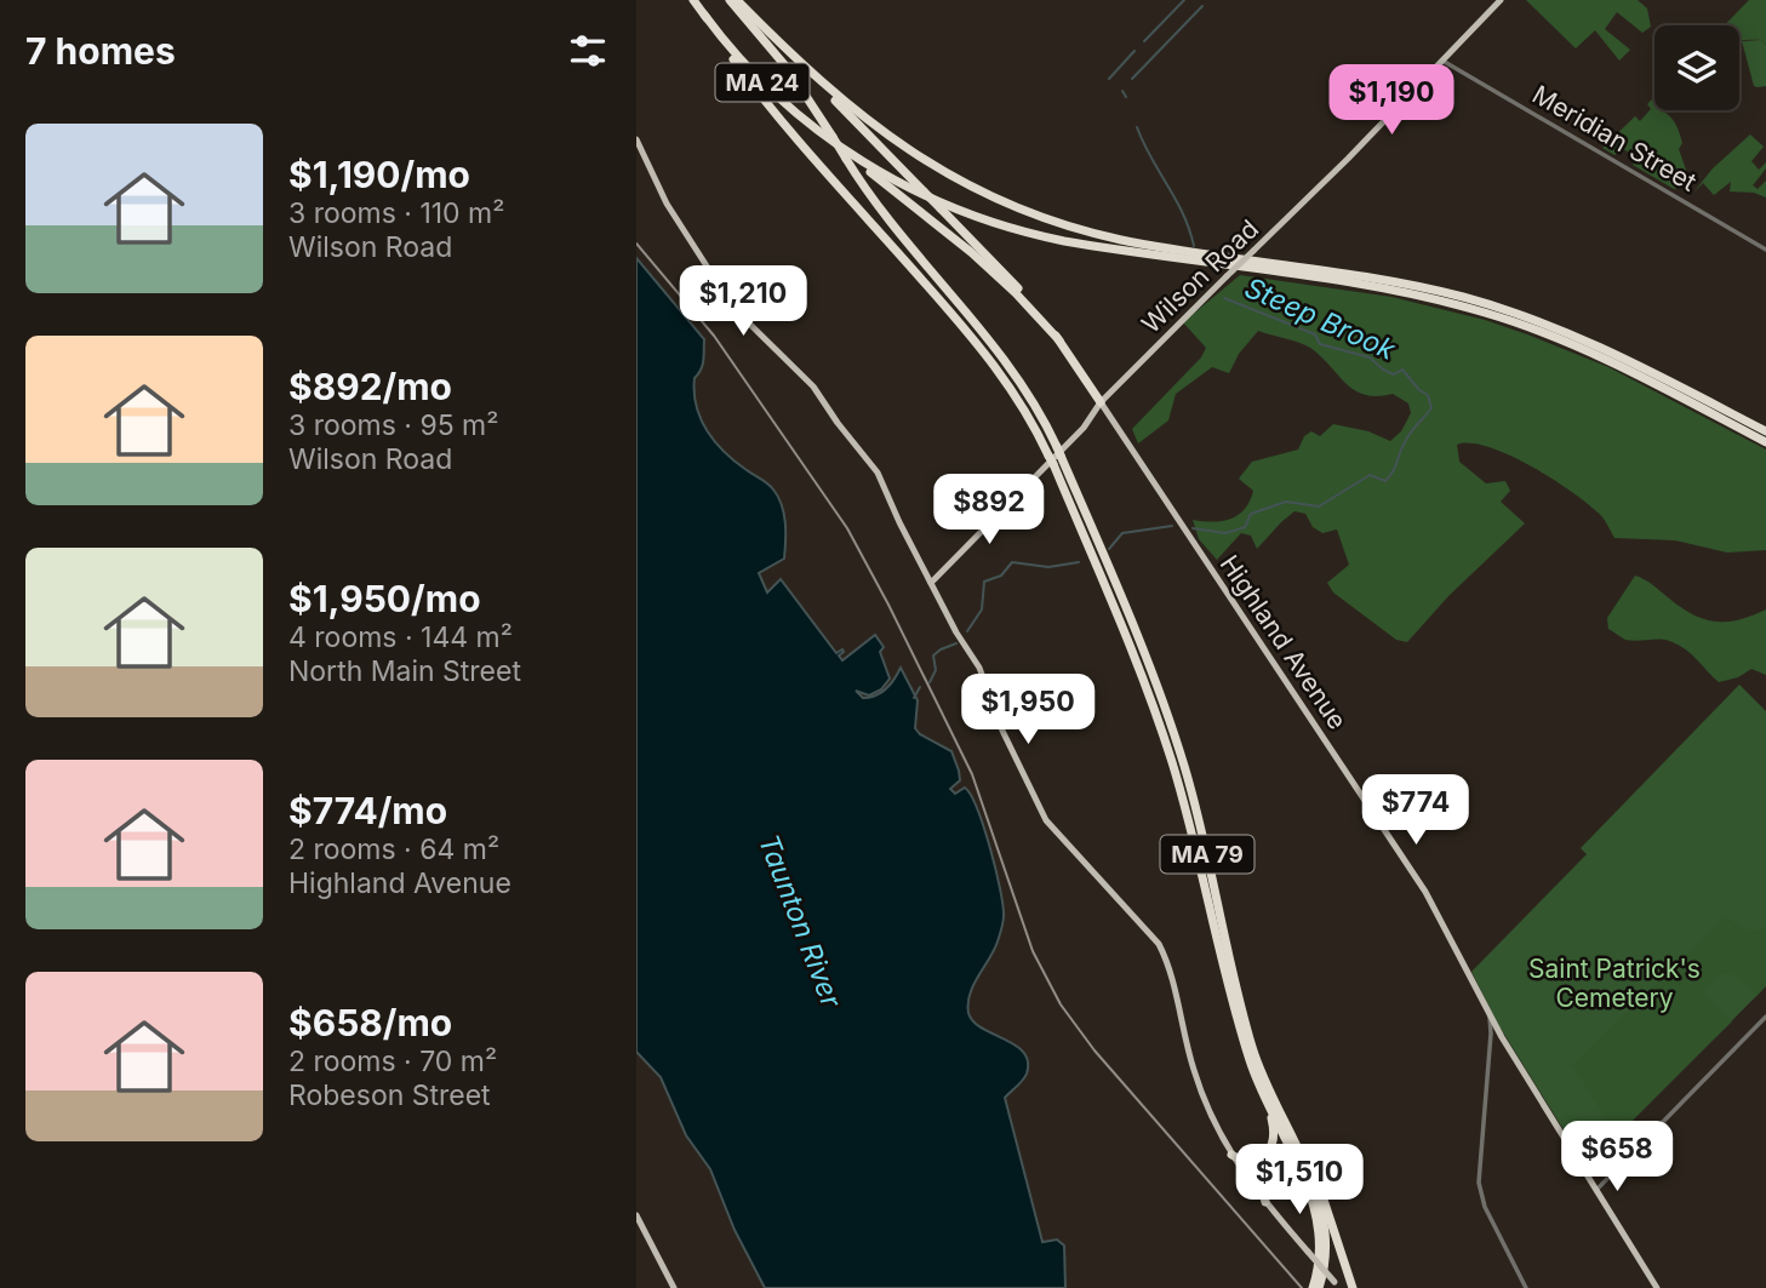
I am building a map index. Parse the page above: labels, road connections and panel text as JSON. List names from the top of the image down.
{
  "streets": {
    "highway": ["MA 24", "MA 79"],
    "main road": ["Wilson Road", "Highland Avenue"],
    "street": ["Meridian Street"]
  },
  "crossings": [
    ["MA 24", "MA 79"],
    ["Meridian Street", "Wilson Road"],
    ["Wilson Road", "Highland Avenue"]
  ],
  "water": ["Steep Brook", "Taunton River"],
  "parks": ["Saint Patrick's Cemetery"],
  "page": {
    "heading": "7 homes",
    "price": [
      "$1,190",
      "$1,210",
      "$892",
      "$1,950",
      "$774",
      "$658",
      "$1,510"
    ],
    "list": [
      {
        "name": "$1,190/mo",
        "note": "3 rooms · 110 m² · Wilson Road"
      },
      {
        "name": "$892/mo",
        "note": "3 rooms · 95 m² · Wilson Road"
      },
      {
        "name": "$1,950/mo",
        "note": "4 rooms · 144 m² · North Main Street"
      },
      {
        "name": "$774/mo",
        "note": "2 rooms · 64 m² · Highland Avenue"
      },
      {
        "name": "$658/mo",
        "note": "2 rooms · 70 m² · Robeson Street"
      }
    ]
  }
}
